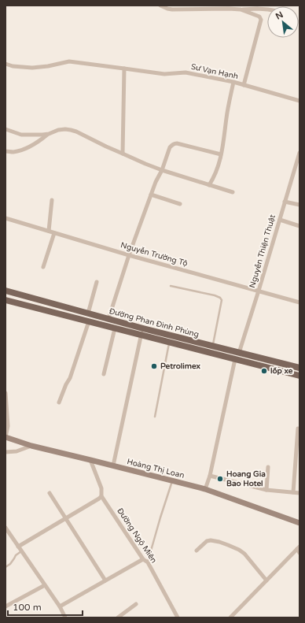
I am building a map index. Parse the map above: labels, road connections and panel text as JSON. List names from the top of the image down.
{
  "streets": {
    "main road": ["Đường Phan Đình Phùng"],
    "street": [
      "Sư Vạn Hạnh",
      "Nguyễn Thiện Thuật",
      "Nguyễn Trường Tộ",
      "Hoàng Thị Loan",
      "Đường Ngộ Miên"
    ]
  },
  "crossings": [
    ["Nguyễn Thiện Thuật", "Nguyễn Trường Tộ"],
    ["Nguyễn Thiện Thuật", "Đường Phan Đình Phùng"],
    ["Hoàng Thị Loan", "Đường Ngộ Miên"]
  ],
  "places": ["Petrolimex", "lốp xe", "Hoang Gia Bao Hotel"],
  "scale_bar": "100 m",
  "north": "top left"
}
